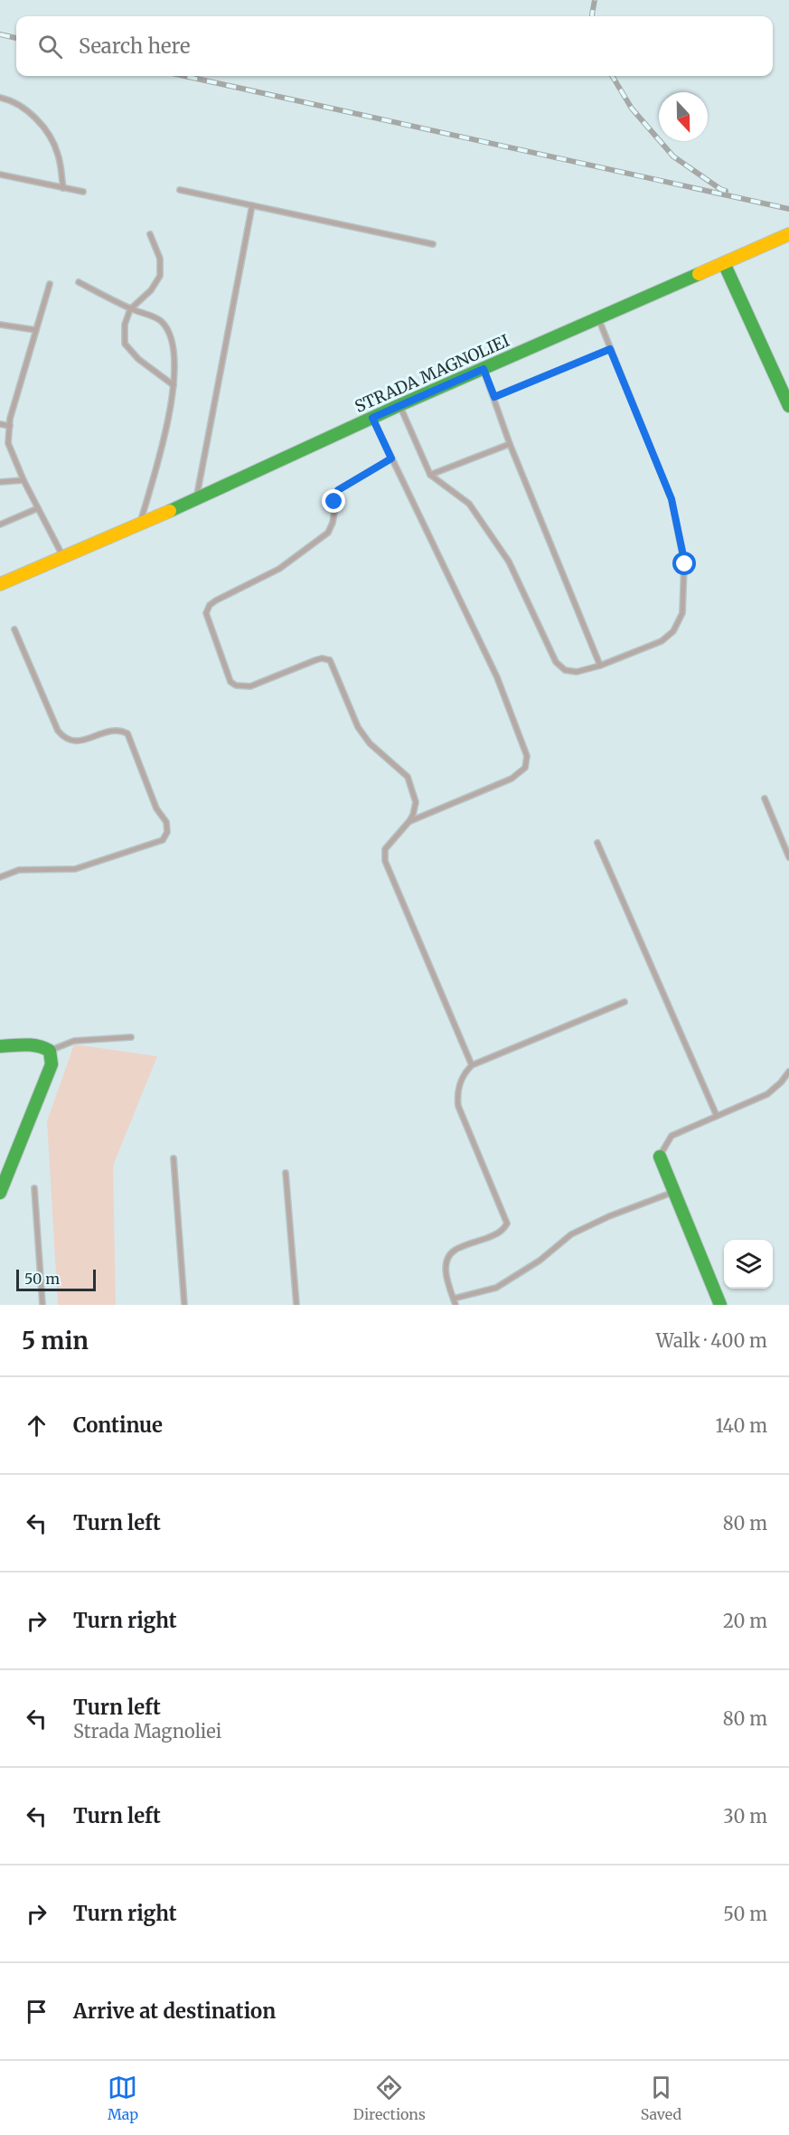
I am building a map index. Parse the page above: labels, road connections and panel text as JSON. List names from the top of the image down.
{
  "streets": {
    "main road": ["STRADA MAGNOLIEI"]
  },
  "scale_bar": "50 m",
  "north": "bottom",
  "page": {
    "search": "Search here",
    "scale": "50 m",
    "heading": ["5 min", "Walk · 400 m"],
    "list": [
      ["Continue", "140 m"],
      ["Turn left", "80 m"],
      ["Turn right", "20 m"],
      ["Turn left", "Strada Magnoliei", "80 m"],
      ["Turn left", "30 m"],
      ["Turn right", "50 m"],
      "Arrive at destination"
    ],
    "nav": ["Map", "Directions", "Saved"]
  }
}
